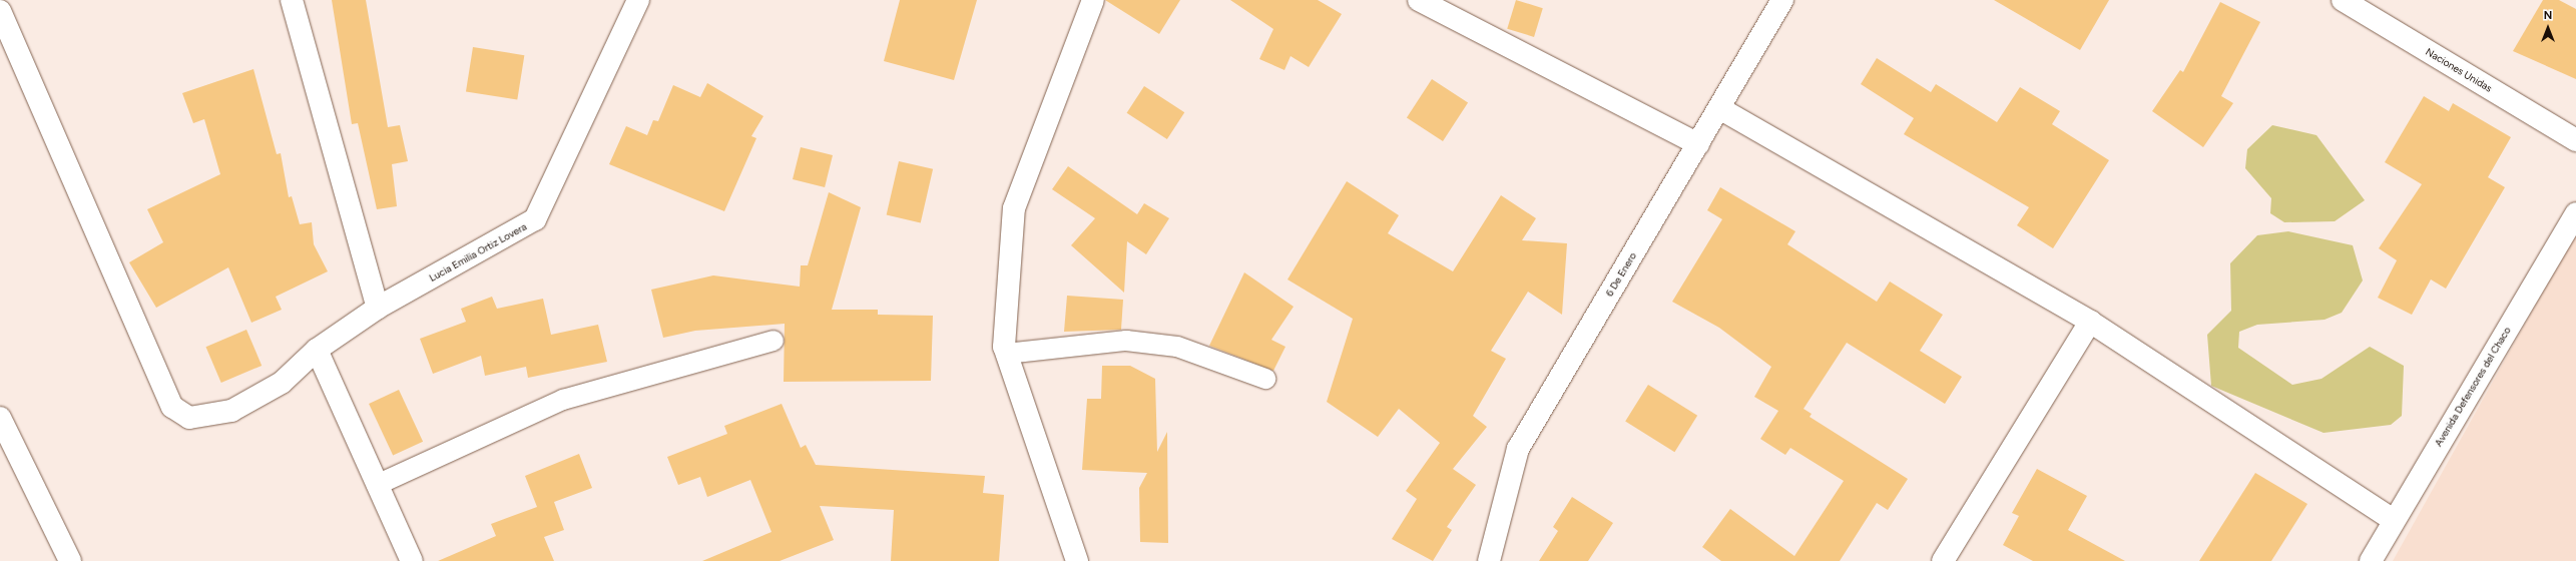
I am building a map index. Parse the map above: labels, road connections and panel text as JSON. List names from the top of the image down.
{
  "streets": {
    "street": [
      "Naciones Unidas",
      "Lucia Emilia Ortiz Lovera",
      "6 De Enero",
      "Avenida Defensores del Chaco"
    ]
  },
  "north": "top"
}
